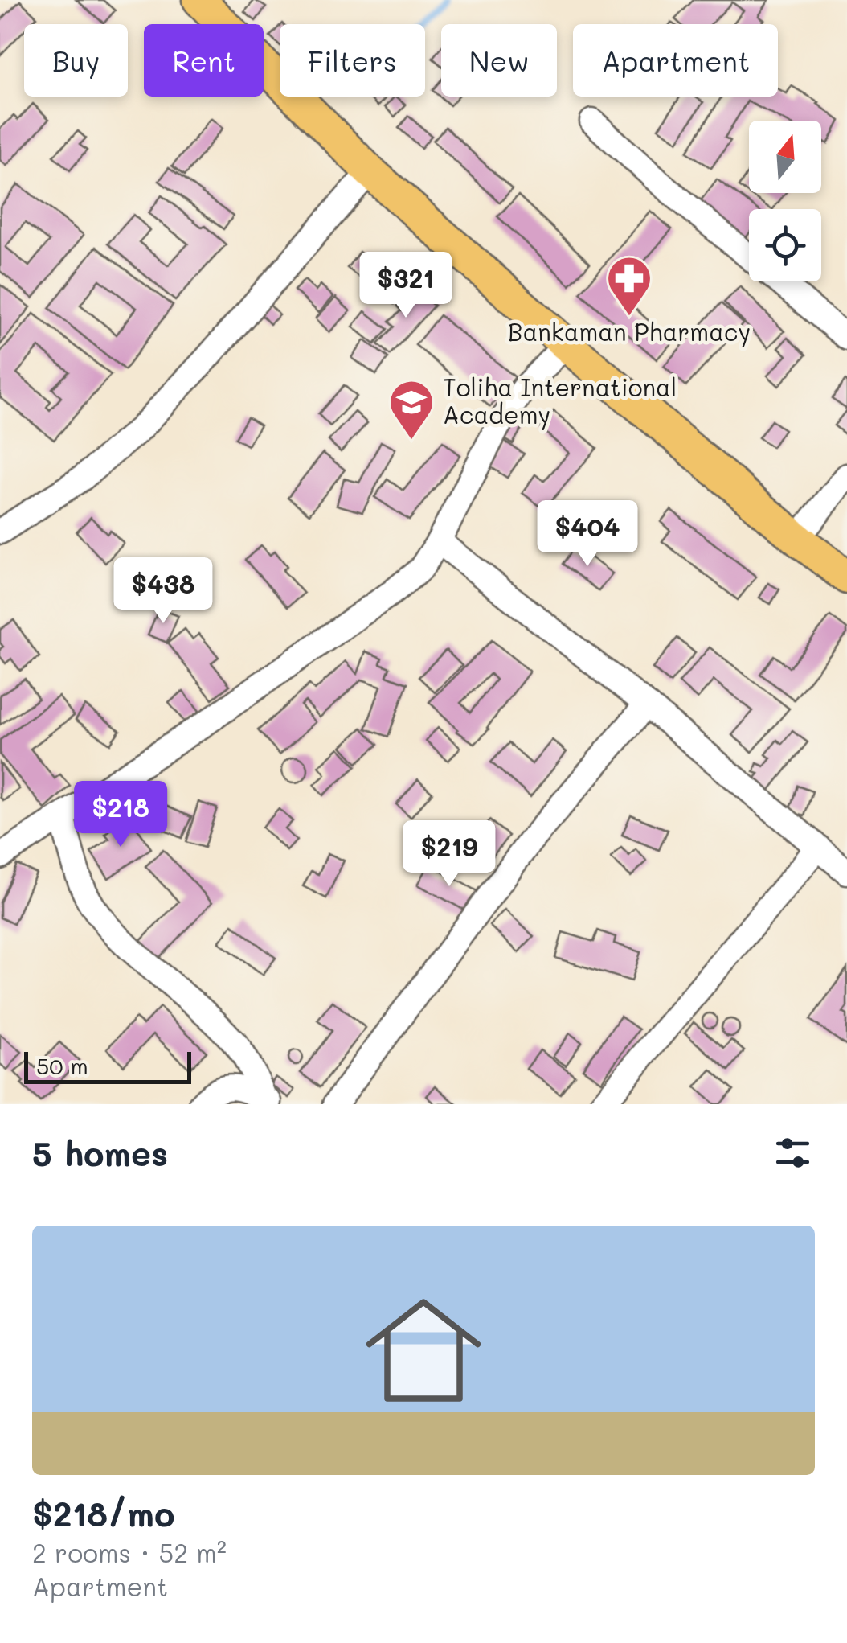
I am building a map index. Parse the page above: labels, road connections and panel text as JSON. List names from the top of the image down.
{
  "places": {
    "pharmacy": ["Bankaman Pharmacy"],
    "school or university": ["Toliha International Academy"]
  },
  "scale_bar": "50 m",
  "north": "top",
  "page": {
    "chip": [
      "Buy",
      "Rent",
      "Filters",
      "New",
      "Apartment"
    ],
    "price": [
      "$321",
      "$404",
      "$438",
      "$218",
      "$219"
    ],
    "scale": "50 m",
    "heading": "5 homes",
    "list": [
      {
        "name": "$218/mo",
        "note": "2 rooms · 52 m² · Apartment"
      }
    ]
  }
}
